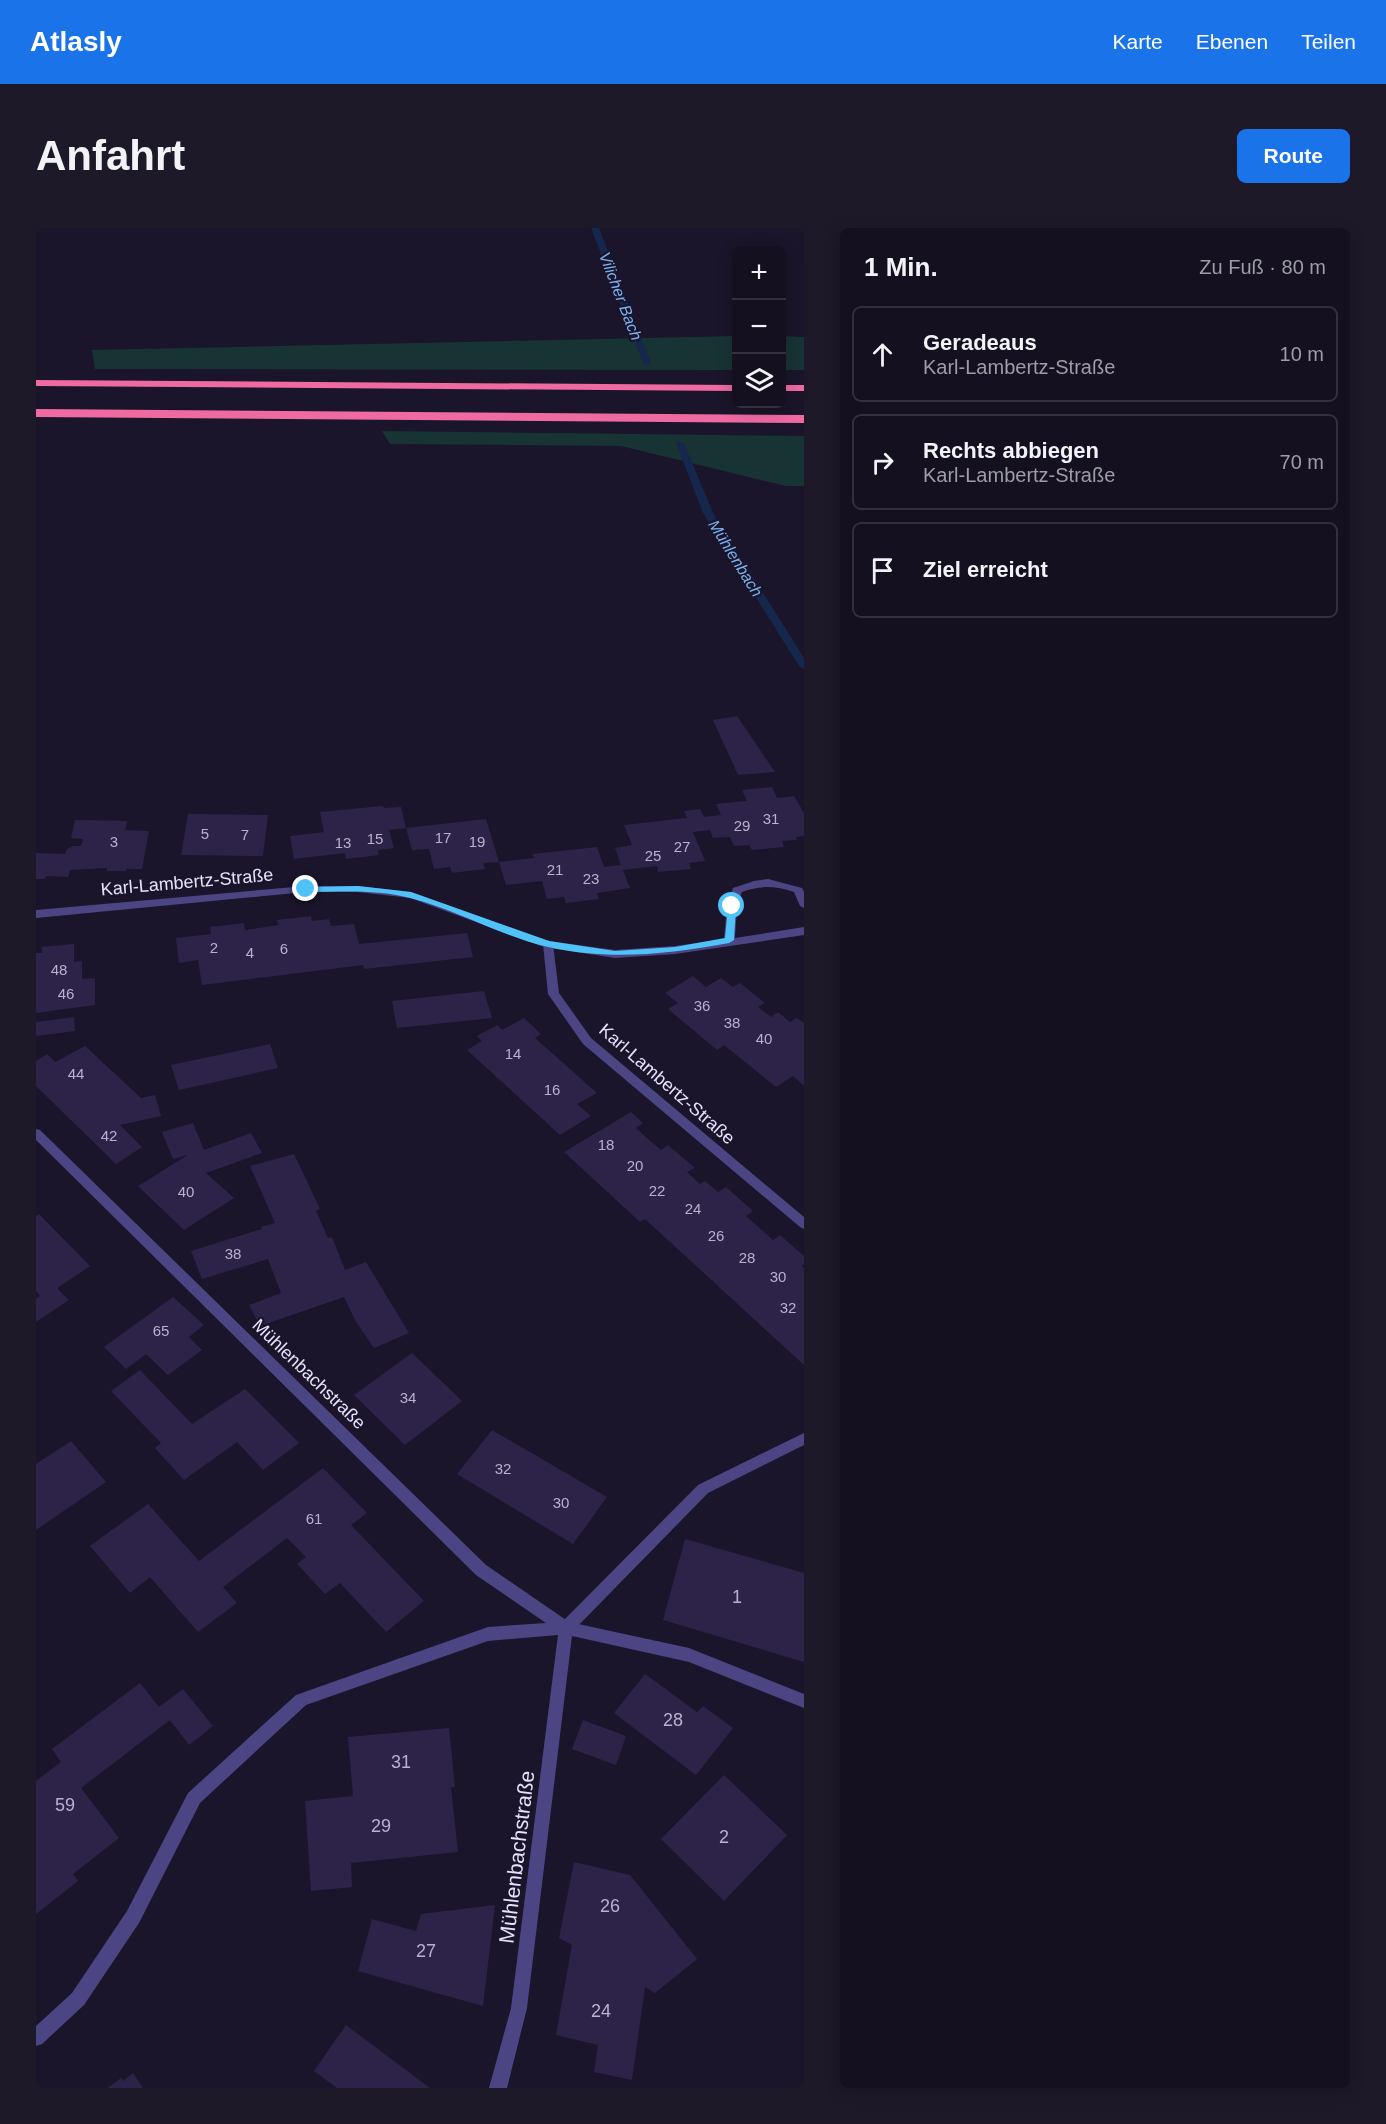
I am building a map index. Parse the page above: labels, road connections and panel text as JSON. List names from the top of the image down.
{
  "streets": {
    "street": ["Karl-Lambertz-Straße", "Mühlenbachstraße"]
  },
  "water": ["Vilicher Bach", "Mühlenbach"],
  "house_numbers": [
    "31",
    "29",
    "5",
    "7",
    "17",
    "15",
    "3",
    "19",
    "13",
    "27",
    "25",
    "21",
    "23",
    "2",
    "6",
    "4",
    "48",
    "46",
    "36",
    "38",
    "40",
    "14",
    "44",
    "16",
    "42",
    "18",
    "20",
    "22",
    "40",
    "24",
    "26",
    "38",
    "28",
    "30",
    "32",
    "65",
    "34",
    "32",
    "30",
    "61",
    "1",
    "28",
    "31",
    "59",
    "29",
    "2",
    "26",
    "27",
    "24"
  ],
  "page": {
    "header": "Atlasly",
    "nav": ["Karte", "Ebenen", "Teilen"],
    "buttons": "Route",
    "title": "Anfahrt",
    "heading": ["1 Min.", "Zu Fuß · 80 m"],
    "map_buttons": ["+", "−"],
    "list": [
      ["Geradeaus", "Karl-Lambertz-Straße", "10 m"],
      ["Rechts abbiegen", "Karl-Lambertz-Straße", "70 m"],
      "Ziel erreicht"
    ]
  }
}
